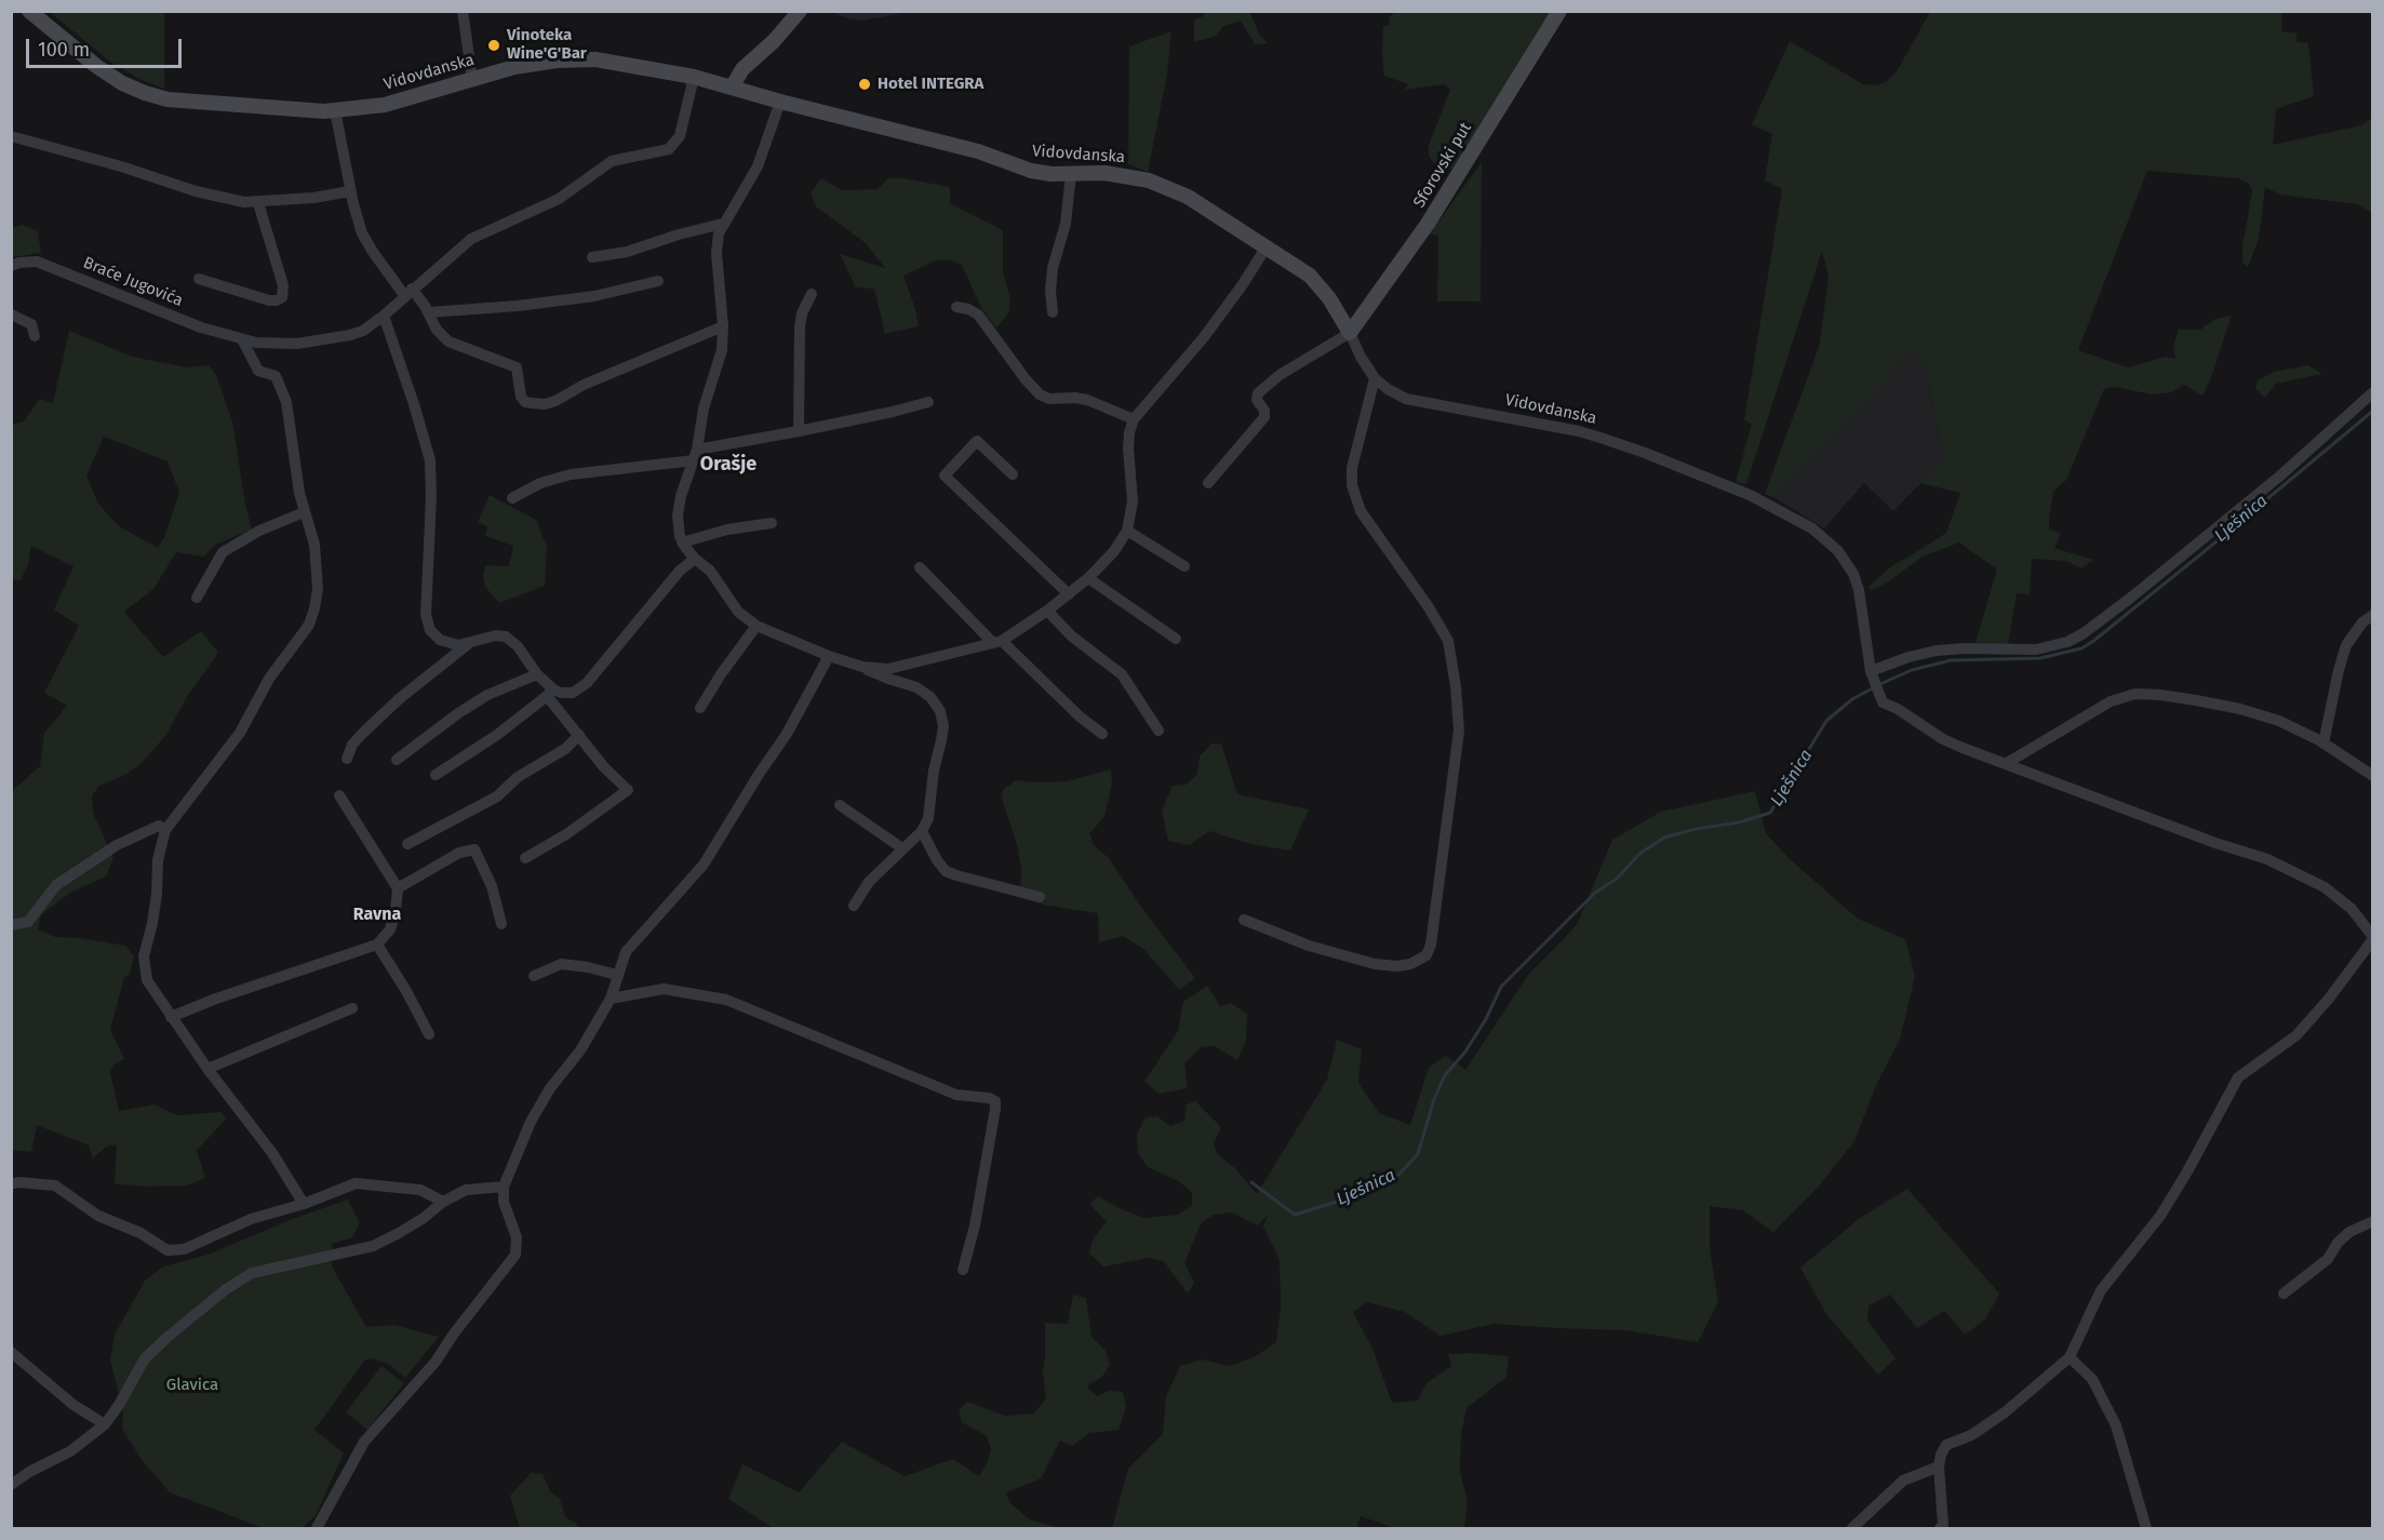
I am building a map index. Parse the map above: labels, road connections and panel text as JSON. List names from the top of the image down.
{
  "streets": {
    "street": ["Vidovdanska", "Sforovski put", "Braće Jugovića"]
  },
  "crossings": [
    ["Vidovdanska", "Sforovski put"],
    ["Vidovdanska", "Braće Jugovića"]
  ],
  "districts": ["Orašje", "Ravna"],
  "water": ["Lješnica"],
  "parks": ["Glavica"],
  "places": ["Vinoteka Wine'G'Bar", "Hotel INTEGRA"],
  "scale_bar": "100 m"
}
